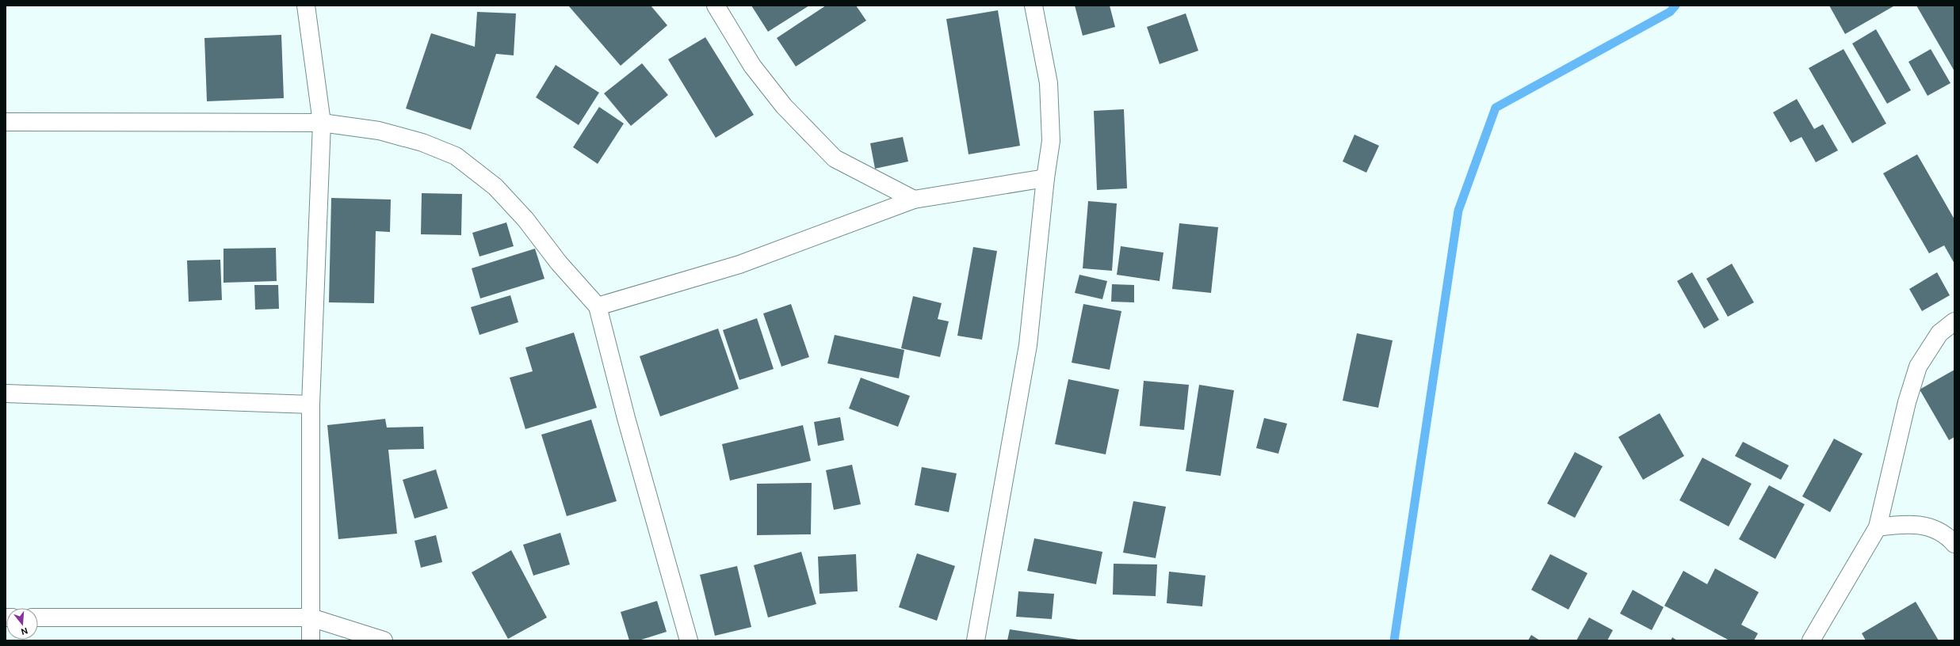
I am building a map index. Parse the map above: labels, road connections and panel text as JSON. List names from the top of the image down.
{
  "north": "bottom"
}
